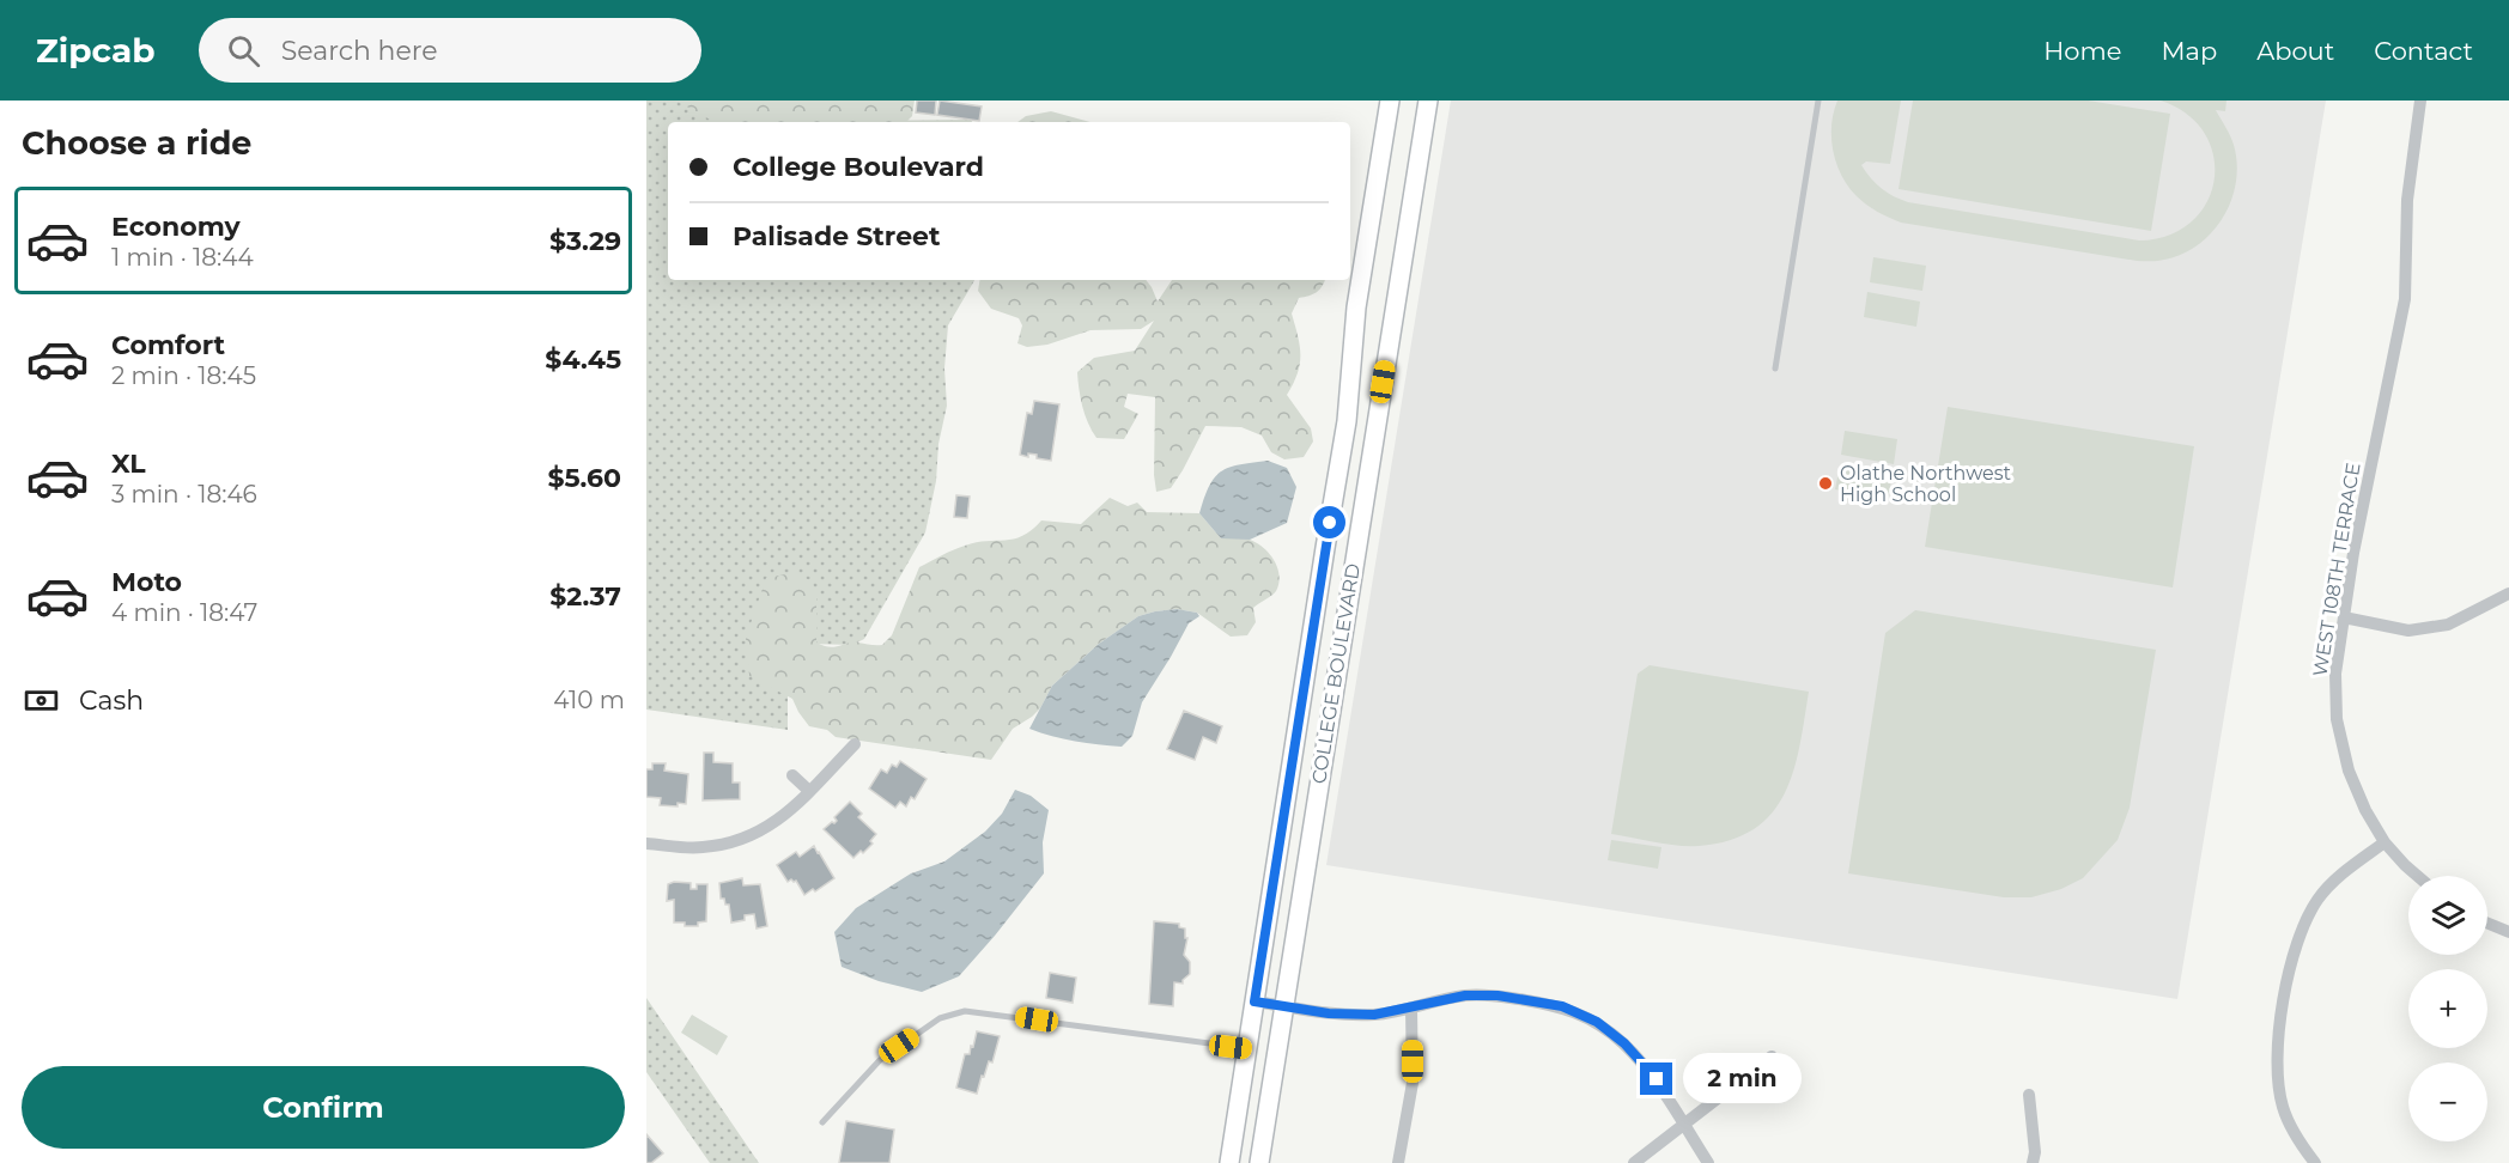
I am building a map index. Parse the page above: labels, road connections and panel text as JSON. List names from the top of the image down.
{
  "streets": {
    "main road": ["COLLEGE BOULEVARD"],
    "street": ["WEST 108TH TERRACE"]
  },
  "places": ["Olathe Northwest High School"],
  "page": {
    "header": "Zipcab",
    "search": "Search here",
    "nav": [
      "Home",
      "Map",
      "About",
      "Contact"
    ],
    "heading": "Choose a ride",
    "banner": ["College Boulevard", "Palisade Street"],
    "list": [
      {
        "name": "Economy",
        "note": "1 min · 18:44",
        "value": "$3.29"
      },
      {
        "name": "Comfort",
        "note": "2 min · 18:45",
        "value": "$4.45"
      },
      {
        "name": "XL",
        "note": "3 min · 18:46",
        "value": "$5.60"
      },
      {
        "name": "Moto",
        "note": "4 min · 18:47",
        "value": "$2.37"
      }
    ],
    "pay": ["Cash", "410 m"],
    "map_buttons": ["+", "−"],
    "buttons": "Confirm",
    "bubble": "2 min"
  }
}
